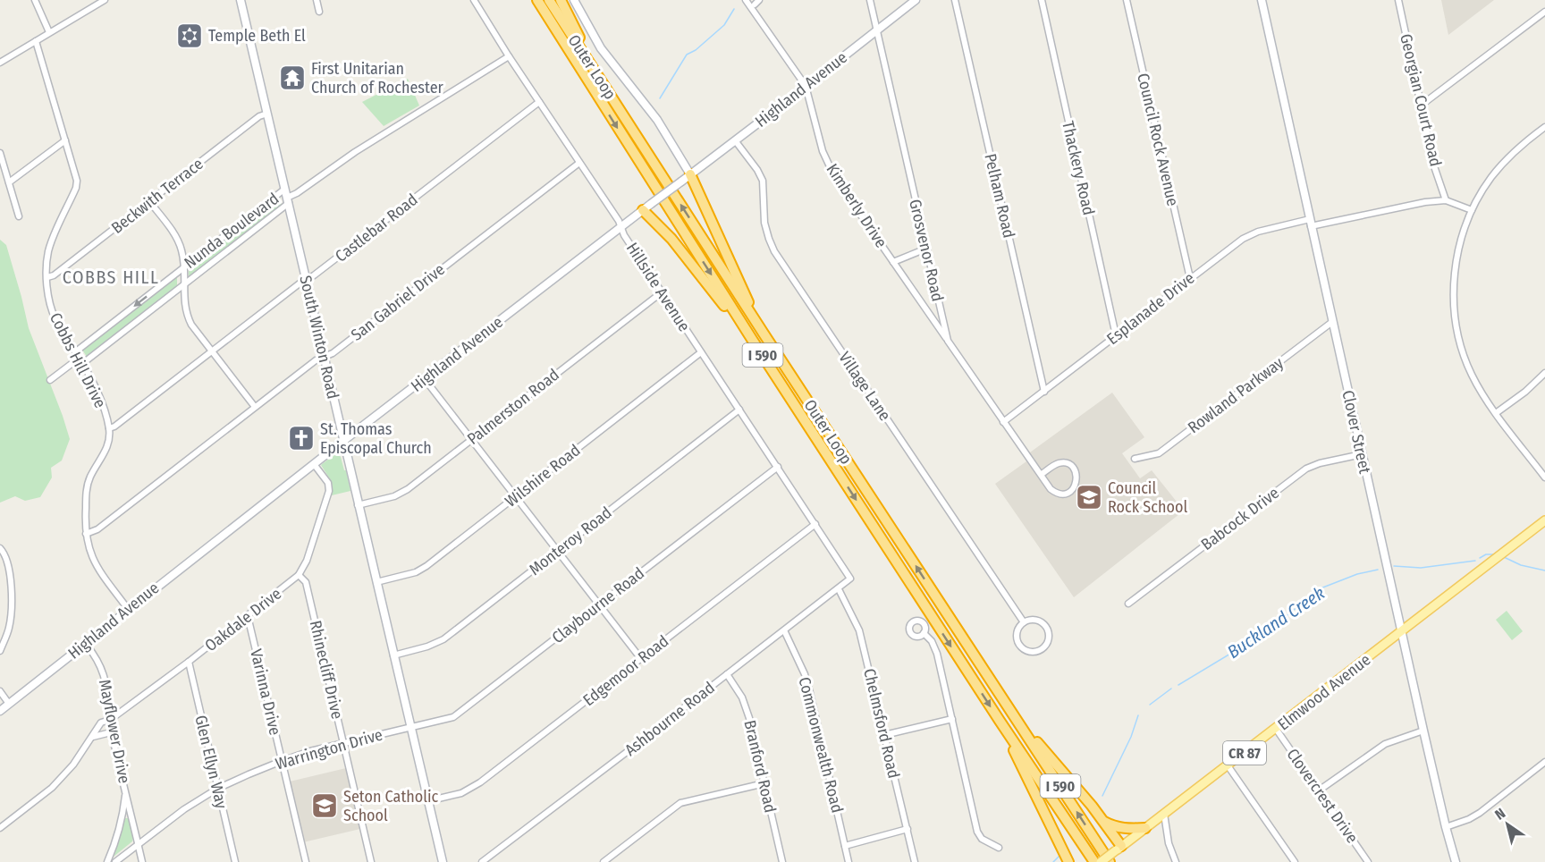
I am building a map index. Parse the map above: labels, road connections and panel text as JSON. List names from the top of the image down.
{
  "streets": {
    "highway": ["Outer Loop", "I 590"],
    "main road": [
      "Highland Avenue",
      "South Winton Road",
      "Clover Street",
      "Elmwood Avenue",
      "CR 87"
    ],
    "street": [
      "Georgian Court Road",
      "Council Rock Avenue",
      "Thackery Road",
      "Beckwith Terrace",
      "Pelham Road",
      "Kimberly Drive",
      "Castlebar Road",
      "Nunda Boulevard",
      "Grosvenor Road",
      "Hillside Avenue",
      "San Gabriel Drive",
      "Esplanade Drive",
      "Cobbs Hill Drive",
      "Village Lane",
      "Rowland Parkway",
      "Palmerston Road",
      "Wilshire Road",
      "Babcock Drive",
      "Monteroy Road",
      "Claybourne Road",
      "Oakdale Drive",
      "Rhinecliff Drive",
      "Edgemoor Road",
      "Varinna Drive",
      "Ashbourne Road",
      "Chelmsford Road",
      "Mayflower Drive",
      "Commonwealth Road",
      "Warrington Drive",
      "Glen Ellyn Way",
      "Branford Road",
      "Clovercrest Drive"
    ]
  },
  "crossings": [
    ["Highland Avenue", "Kimberly Drive"],
    ["Highland Avenue", "Grosvenor Road"],
    ["Highland Avenue", "Hillside Avenue"],
    ["Highland Avenue", "South Winton Road"],
    ["Highland Avenue", "Cobbs Hill Drive"],
    ["Highland Avenue", "Village Lane"],
    ["Highland Avenue", "Oakdale Drive"],
    ["Highland Avenue", "Mayflower Drive"],
    ["Georgian Court Road", "Esplanade Drive"],
    ["Council Rock Avenue", "Esplanade Drive"],
    ["Thackery Road", "Esplanade Drive"],
    ["Beckwith Terrace", "South Winton Road"],
    ["Beckwith Terrace", "Cobbs Hill Drive"],
    ["Pelham Road", "Esplanade Drive"],
    ["Kimberly Drive", "Grosvenor Road"],
    ["Castlebar Road", "Hillside Avenue"],
    ["Castlebar Road", "South Winton Road"],
    ["Castlebar Road", "Cobbs Hill Drive"],
    ["Nunda Boulevard", "Hillside Avenue"],
    ["Nunda Boulevard", "South Winton Road"],
    ["Nunda Boulevard", "Cobbs Hill Drive"],
    ["Grosvenor Road", "Esplanade Drive"],
    ["Hillside Avenue", "San Gabriel Drive"],
    ["Hillside Avenue", "Palmerston Road"],
    ["Hillside Avenue", "Wilshire Road"],
    ["Hillside Avenue", "Monteroy Road"],
    ["Hillside Avenue", "Claybourne Road"],
    ["Hillside Avenue", "Edgemoor Road"],
    ["Hillside Avenue", "Ashbourne Road"],
    ["Hillside Avenue", "Chelmsford Road"],
    ["San Gabriel Drive", "South Winton Road"],
    ["San Gabriel Drive", "Cobbs Hill Drive"],
    ["Esplanade Drive", "Clover Street"],
    ["South Winton Road", "Palmerston Road"],
    ["South Winton Road", "Wilshire Road"],
    ["South Winton Road", "Monteroy Road"],
    ["South Winton Road", "Claybourne Road"],
    ["South Winton Road", "Edgemoor Road"],
    ["South Winton Road", "Warrington Drive"],
    ["Rowland Parkway", "Clover Street"],
    ["Clover Street", "Babcock Drive"],
    ["Clover Street", "Elmwood Avenue"],
    ["Claybourne Road", "Warrington Drive"],
    ["Oakdale Drive", "Rhinecliff Drive"],
    ["Oakdale Drive", "Varinna Drive"],
    ["Oakdale Drive", "Mayflower Drive"],
    ["Oakdale Drive", "Glen Ellyn Way"],
    ["Rhinecliff Drive", "Warrington Drive"],
    ["Varinna Drive", "Warrington Drive"],
    ["Elmwood Avenue", "Clovercrest Drive"],
    ["Ashbourne Road", "Chelmsford Road"],
    ["Ashbourne Road", "Commonwealth Road"],
    ["Ashbourne Road", "Branford Road"],
    ["Mayflower Drive", "Warrington Drive"],
    ["Warrington Drive", "Glen Ellyn Way"]
  ],
  "districts": ["COBBS HILL"],
  "water": ["Buckland Creek"],
  "places": {
    "synagogue": ["Temple Beth El"],
    "temple": ["First Unitarian Church of Rochester"],
    "church": ["St. Thomas Episcopal Church"],
    "school or university": ["Council Rock School", "Seton Catholic School"]
  },
  "north": "top left"
}
